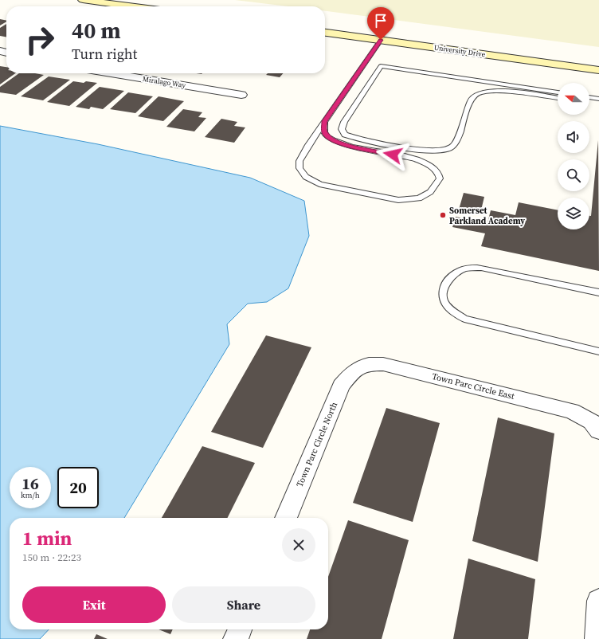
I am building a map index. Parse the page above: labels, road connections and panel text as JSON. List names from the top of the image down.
{
  "streets": {
    "main road": ["University Drive"],
    "street": ["Miralago Way", "Town Parc Circle East", "Town Parc Circle North"]
  },
  "crossings": [
    ["Town Parc Circle East", "Town Parc Circle North"]
  ],
  "places": ["Somerset Parkland Academy"],
  "north": "left",
  "page": {
    "turn": ["40 m", "Turn right"],
    "speed": "16 km/h",
    "limit": "20",
    "heading": ["1 min", "150 m · 22:23"],
    "buttons": ["Exit", "Share"]
  }
}
